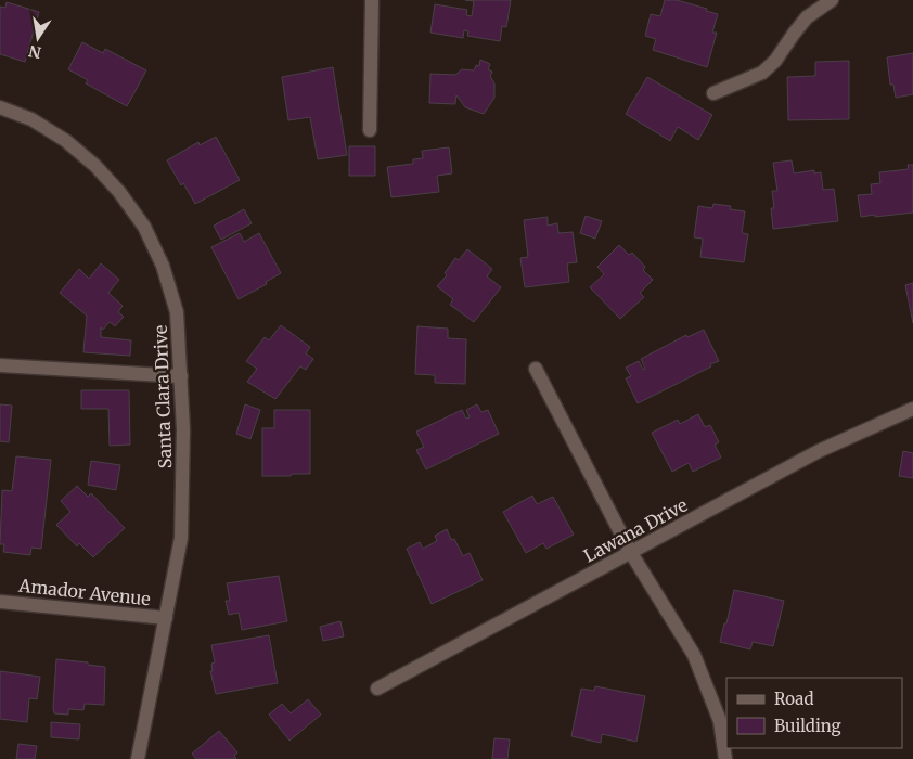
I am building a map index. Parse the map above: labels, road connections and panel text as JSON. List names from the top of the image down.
{
  "streets": {
    "street": ["Santa Clara Drive", "Lawana Drive", "Amador Avenue"]
  },
  "crossings": [
    ["Santa Clara Drive", "Amador Avenue"]
  ],
  "legend": ["Road", "Building"],
  "north": "bottom"
}
